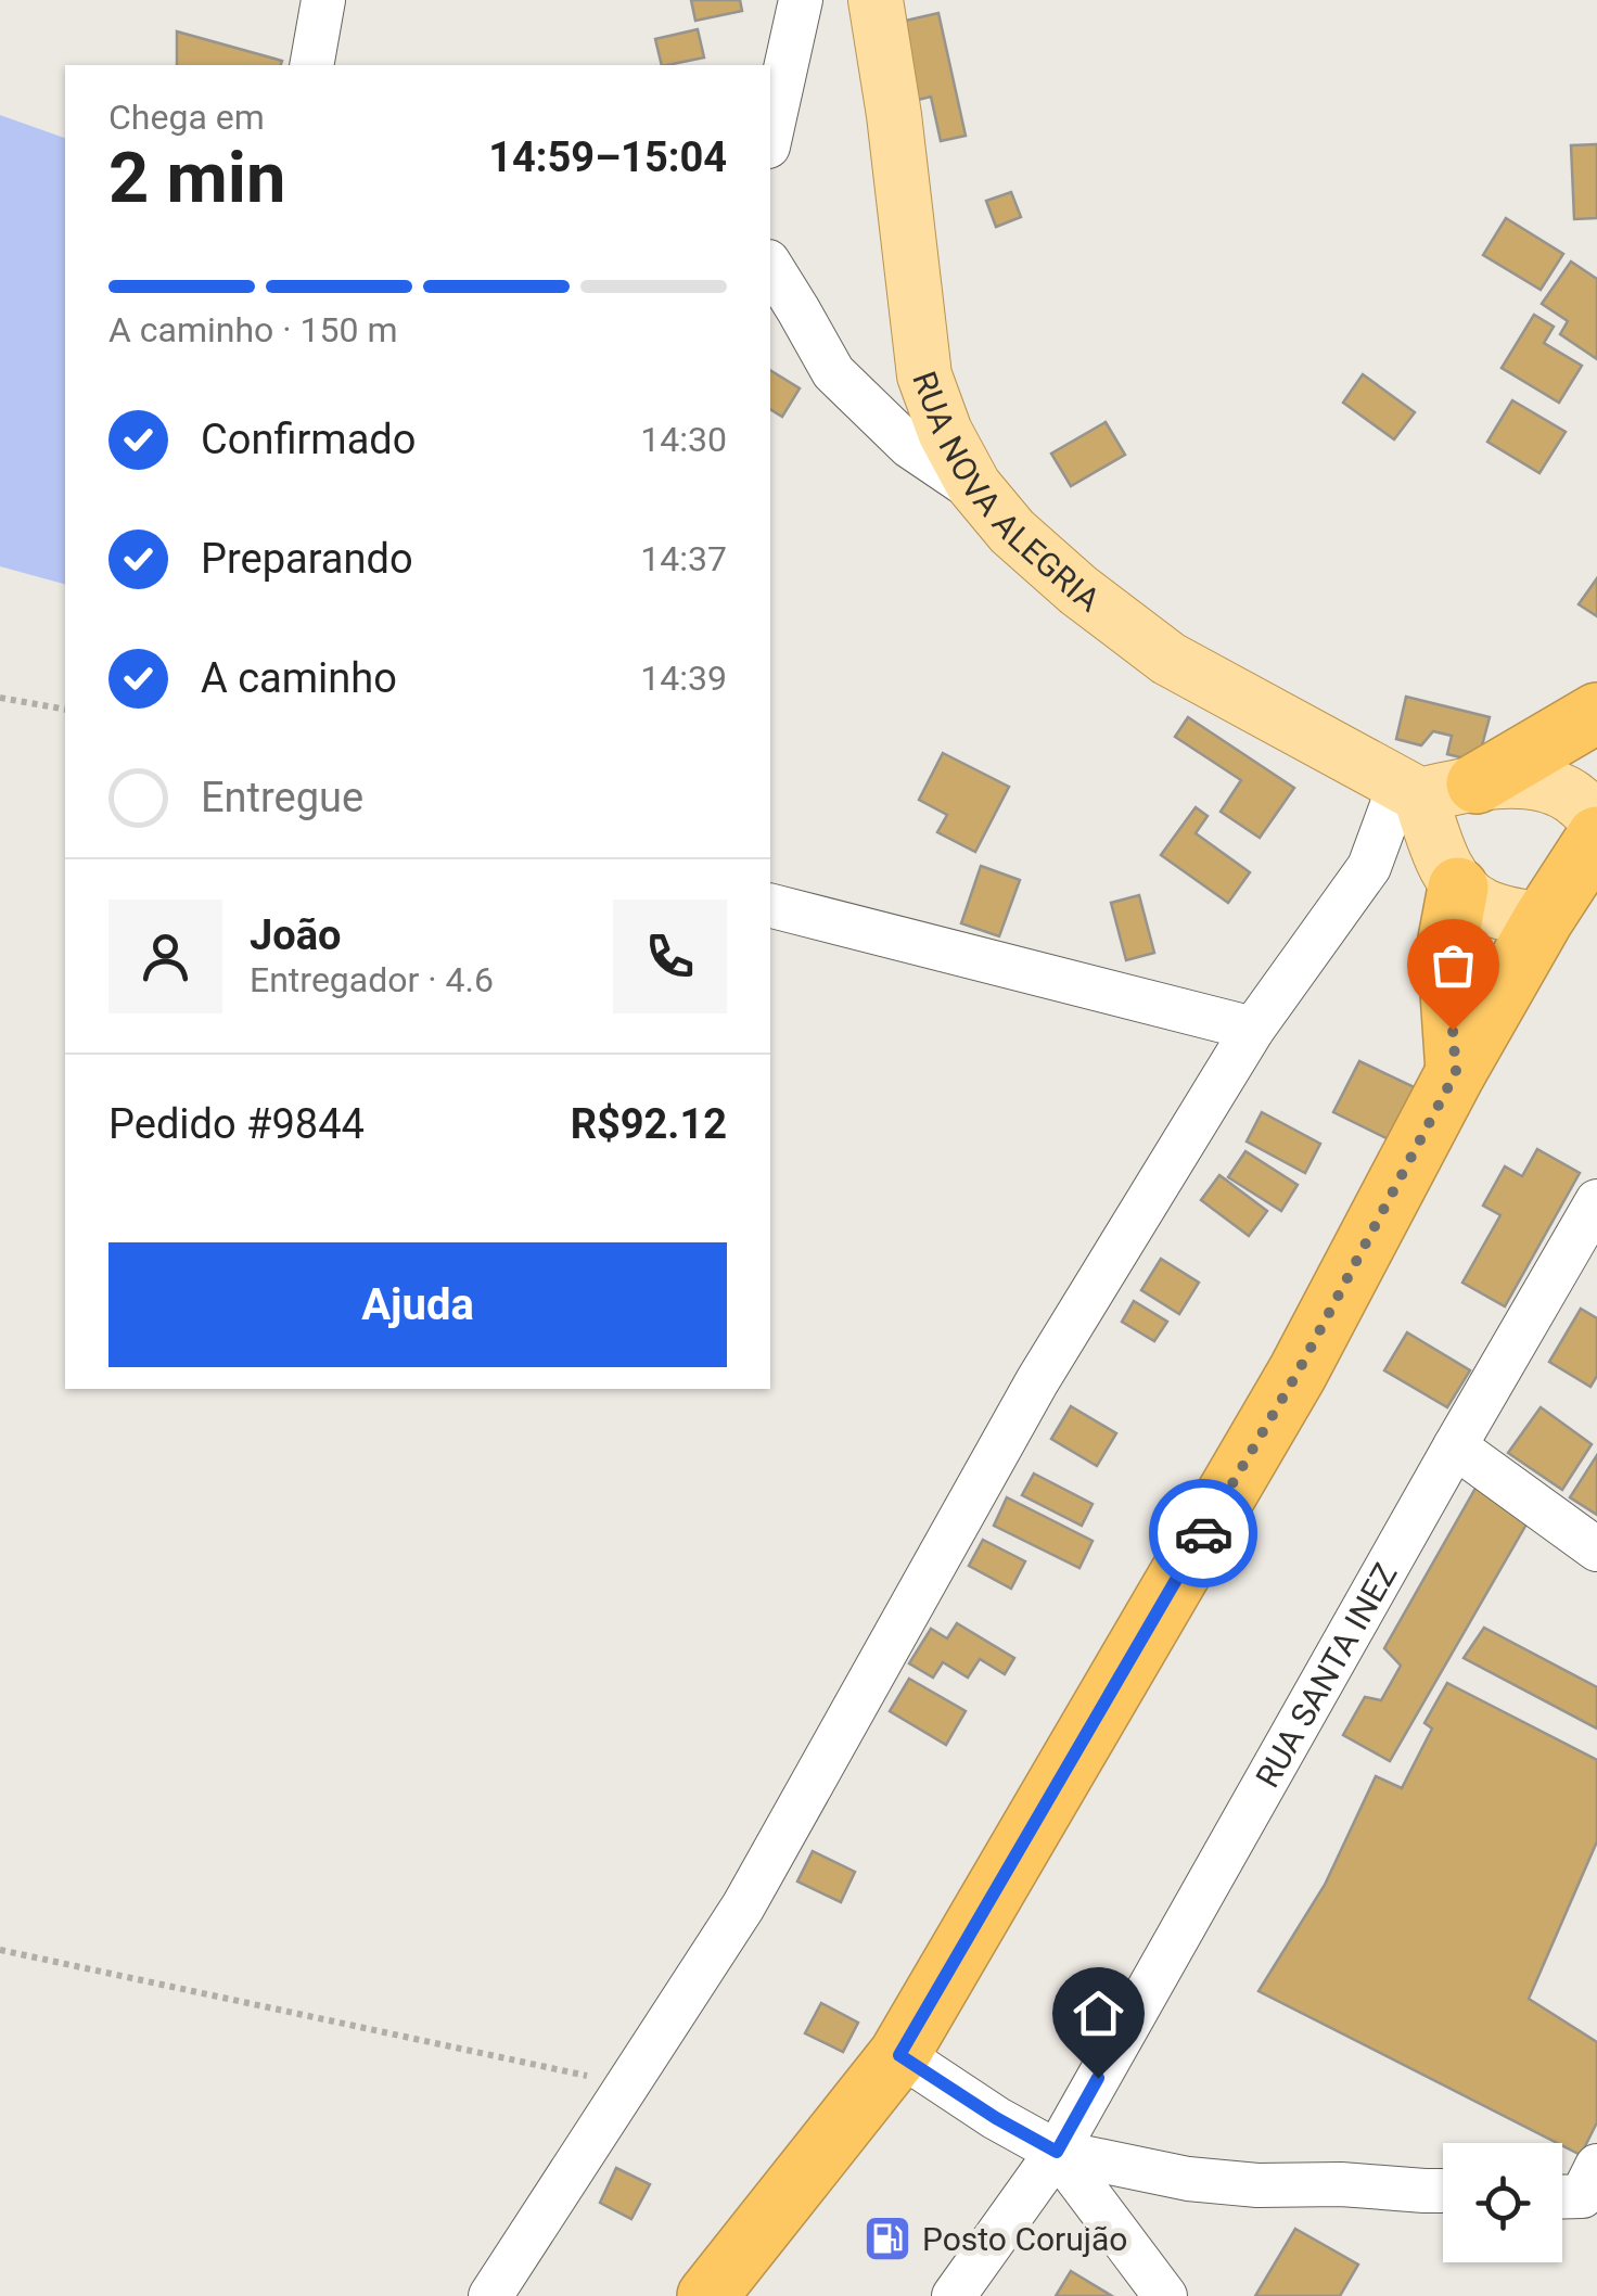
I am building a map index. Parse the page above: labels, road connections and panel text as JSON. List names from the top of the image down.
{
  "streets": {
    "main road": ["RUA NOVA ALEGRIA"],
    "street": ["RUA SANTA INEZ"]
  },
  "places": {
    "fuel station": ["Posto Corujão"]
  },
  "page": {
    "heading": ["2 min", "Chega em", "14:59–15:04"],
    "panel": [
      "João",
      "Entregador · 4.6",
      "Pedido #9844",
      "R$92.12"
    ],
    "bar": "A caminho · 150 m",
    "list": [
      ["Confirmado", "14:30"],
      ["Preparando", "14:37"],
      ["A caminho", "14:39"],
      "Entregue"
    ],
    "buttons": "Ajuda"
  }
}
